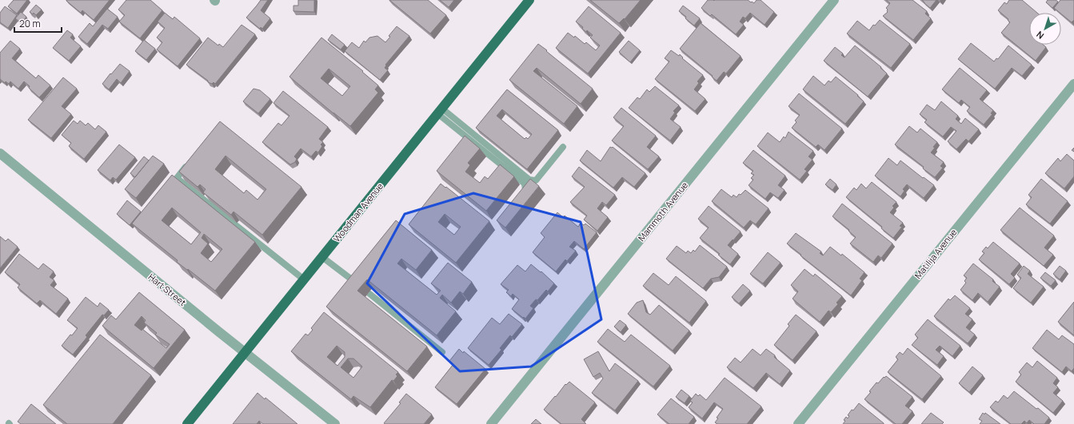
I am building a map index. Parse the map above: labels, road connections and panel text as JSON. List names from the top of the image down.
{
  "streets": {
    "main road": ["Woodman Avenue"],
    "street": ["Mammoth Avenue", "Matilija Avenue", "Hart Street"]
  },
  "crossings": [
    ["Woodman Avenue", "Hart Street"]
  ],
  "scale_bar": "20 m",
  "north": "bottom left"
}
